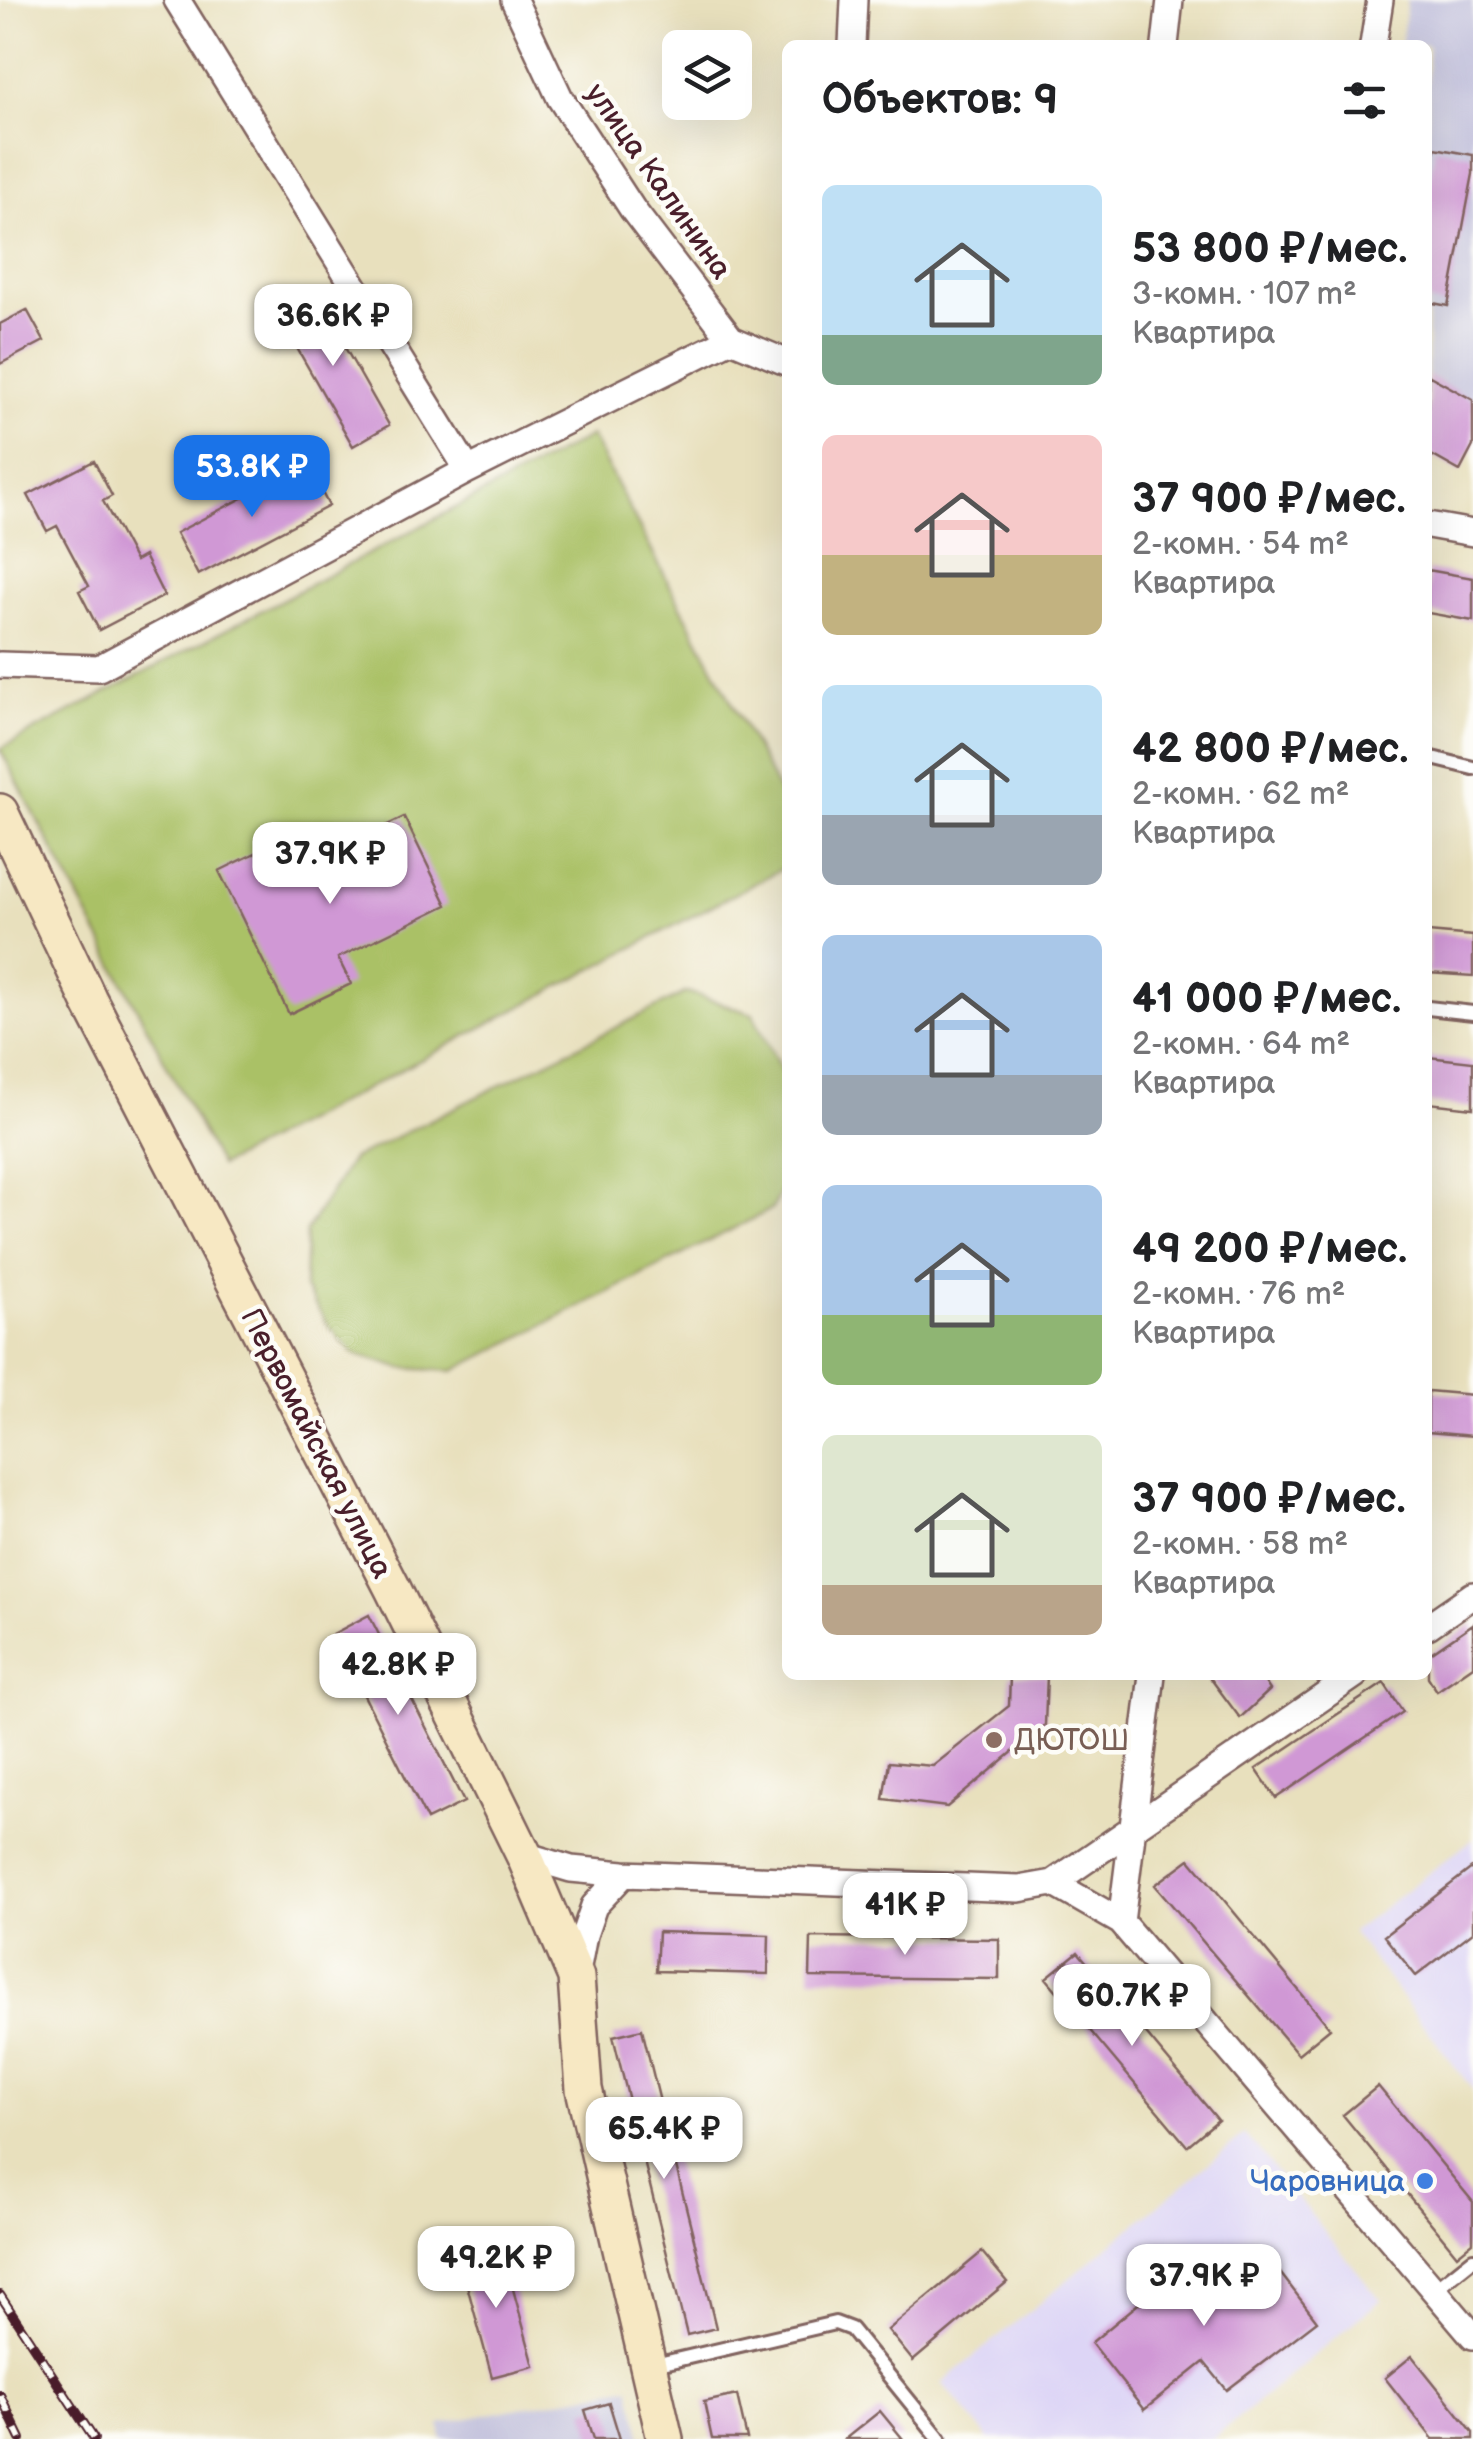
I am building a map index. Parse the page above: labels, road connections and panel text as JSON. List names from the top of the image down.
{
  "streets": {
    "street": ["улица Калинина", "Первомайская улица"]
  },
  "places": ["ДЮТОШ", "Чаровница"],
  "page": {
    "heading": "Объектов: 9",
    "list": [
      {
        "name": "53 800 ₽/мес.",
        "note": "3-комн. · 107 m² · Квартира"
      },
      {
        "name": "37 900 ₽/мес.",
        "note": "2-комн. · 54 m² · Квартира"
      },
      {
        "name": "42 800 ₽/мес.",
        "note": "2-комн. · 62 m² · Квартира"
      },
      {
        "name": "41 000 ₽/мес.",
        "note": "2-комн. · 64 m² · Квартира"
      },
      {
        "name": "49 200 ₽/мес.",
        "note": "2-комн. · 76 m² · Квартира"
      },
      {
        "name": "37 900 ₽/мес.",
        "note": "2-комн. · 58 m² · Квартира"
      }
    ],
    "price": [
      "36.6K ₽",
      "53.8K ₽",
      "37.9K ₽",
      "42.8K ₽",
      "41K ₽",
      "60.7K ₽",
      "65.4K ₽",
      "49.2K ₽",
      "37.9K ₽"
    ]
  }
}
